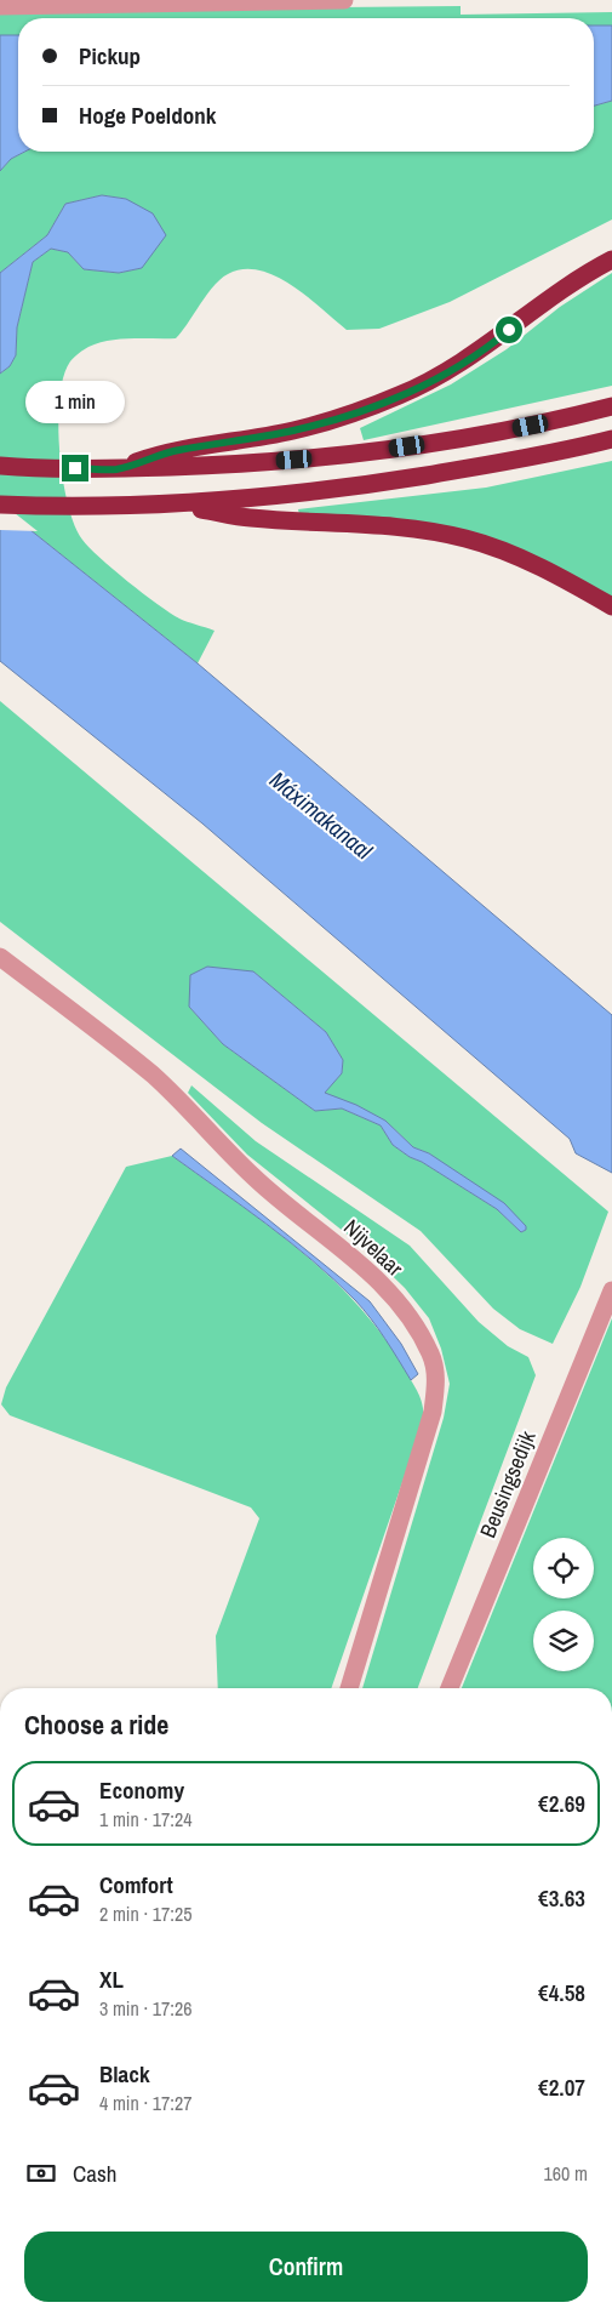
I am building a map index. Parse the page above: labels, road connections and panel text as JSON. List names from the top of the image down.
{
  "streets": {
    "street": ["Nijvelaar", "Beusingsedijk"]
  },
  "water": ["Máximakanaal"],
  "page": {
    "banner": ["Pickup", "Hoge Poeldonk"],
    "bubble": "1 min",
    "heading": "Choose a ride",
    "list": [
      {
        "name": "Economy",
        "note": "1 min · 17:24",
        "value": "€2.69"
      },
      {
        "name": "Comfort",
        "note": "2 min · 17:25",
        "value": "€3.63"
      },
      {
        "name": "XL",
        "note": "3 min · 17:26",
        "value": "€4.58"
      },
      {
        "name": "Black",
        "note": "4 min · 17:27",
        "value": "€2.07"
      }
    ],
    "pay": ["Cash", "160 m"],
    "buttons": "Confirm"
  }
}
